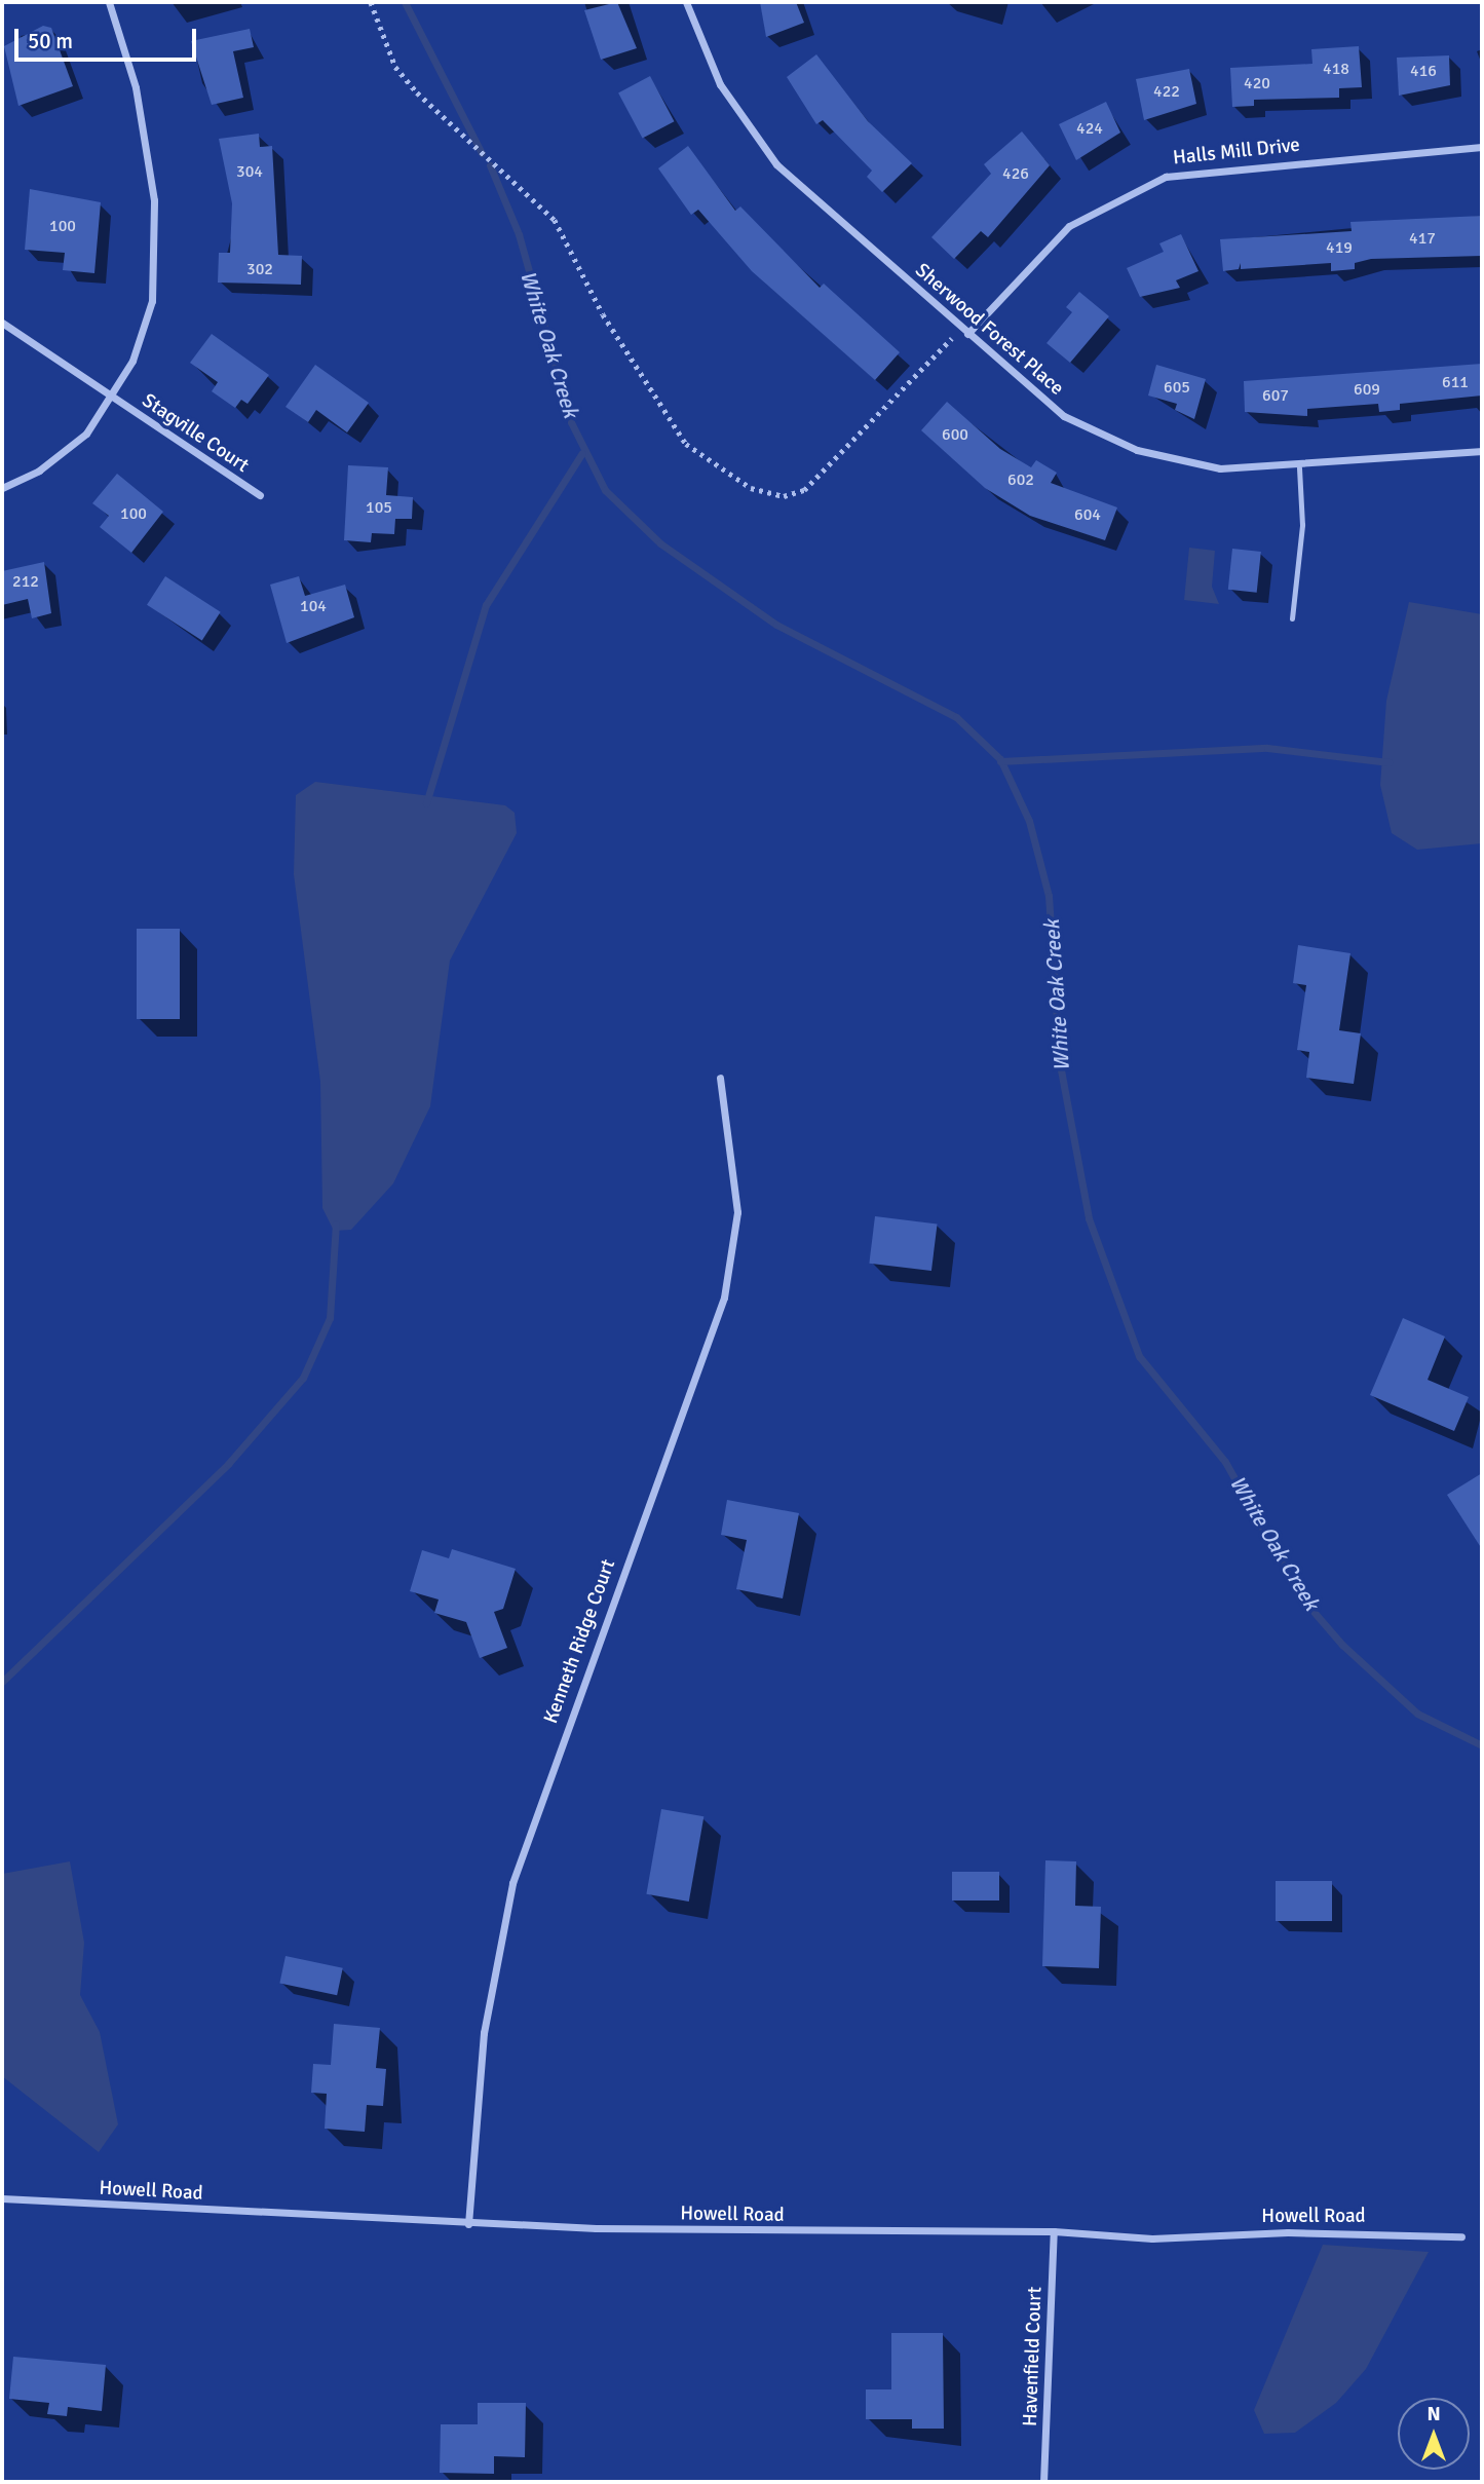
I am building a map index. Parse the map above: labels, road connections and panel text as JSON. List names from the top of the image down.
{
  "streets": {
    "street": [
      "Halls Mill Drive",
      "Sherwood Forest Place",
      "Stagville Court",
      "Kenneth Ridge Court",
      "Howell Road",
      "Havenfield Court"
    ]
  },
  "crossings": [
    ["Halls Mill Drive", "Sherwood Forest Place"],
    ["Kenneth Ridge Court", "Howell Road"],
    ["Howell Road", "Havenfield Court"]
  ],
  "water": ["White Oak Creek"],
  "house_numbers": [
    "418",
    "416",
    "420",
    "422",
    "424",
    "304",
    "426",
    "100",
    "417",
    "419",
    "302",
    "611",
    "605",
    "609",
    "607",
    "600",
    "602",
    "105",
    "100",
    "604",
    "212",
    "104"
  ],
  "scale_bar": "50 m",
  "north": "top"
}
